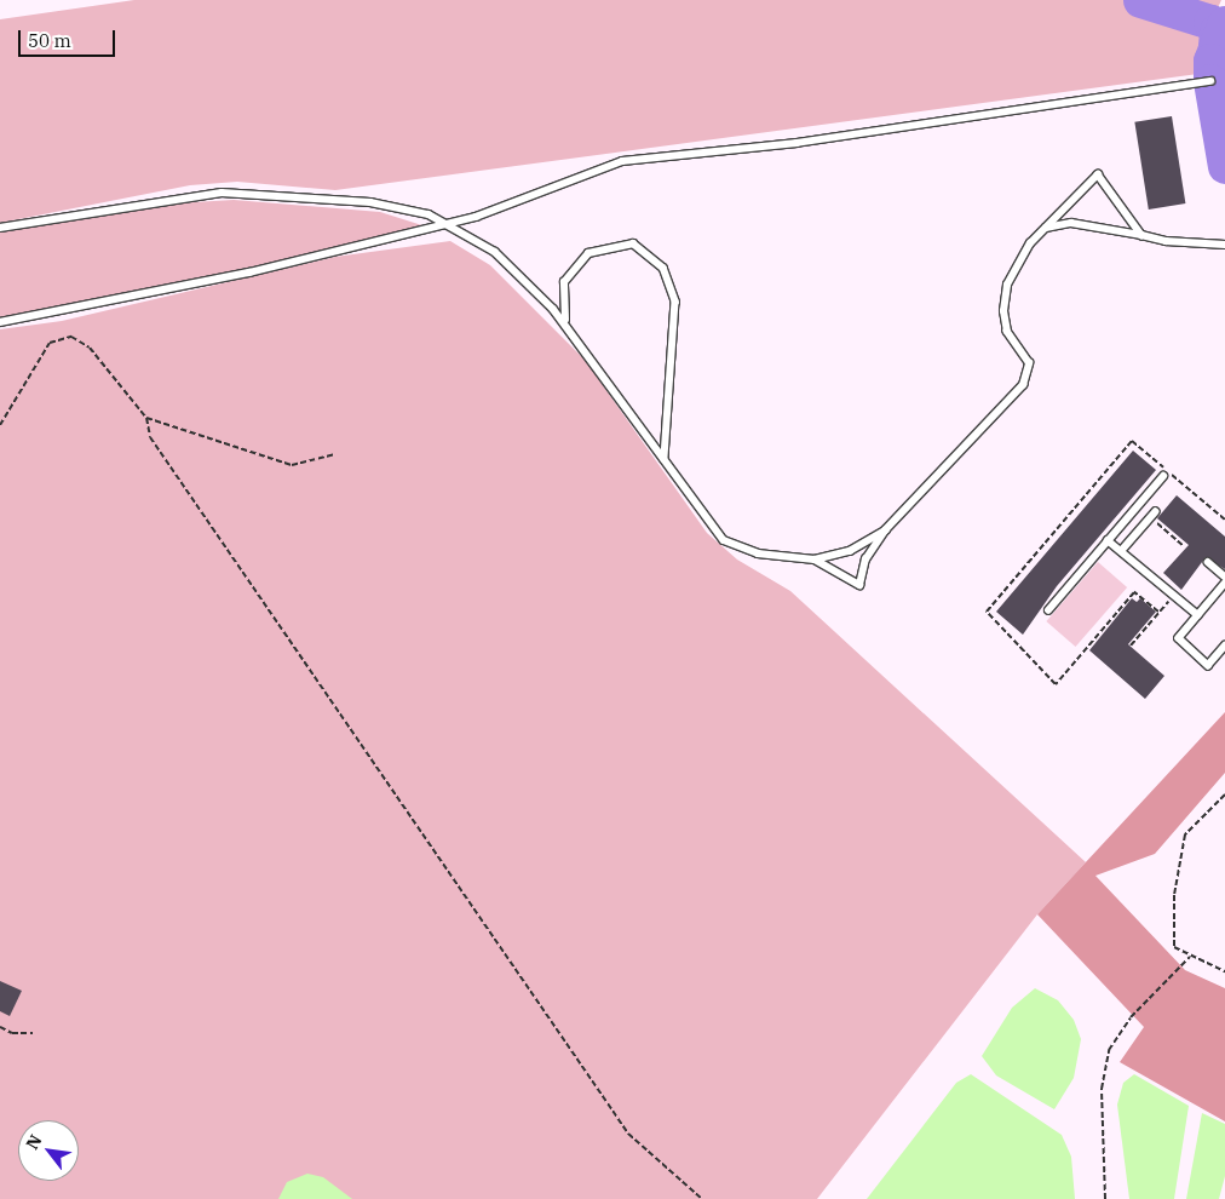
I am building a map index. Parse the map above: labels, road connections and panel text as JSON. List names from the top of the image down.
{
  "scale_bar": "50 m",
  "north": "top left"
}
